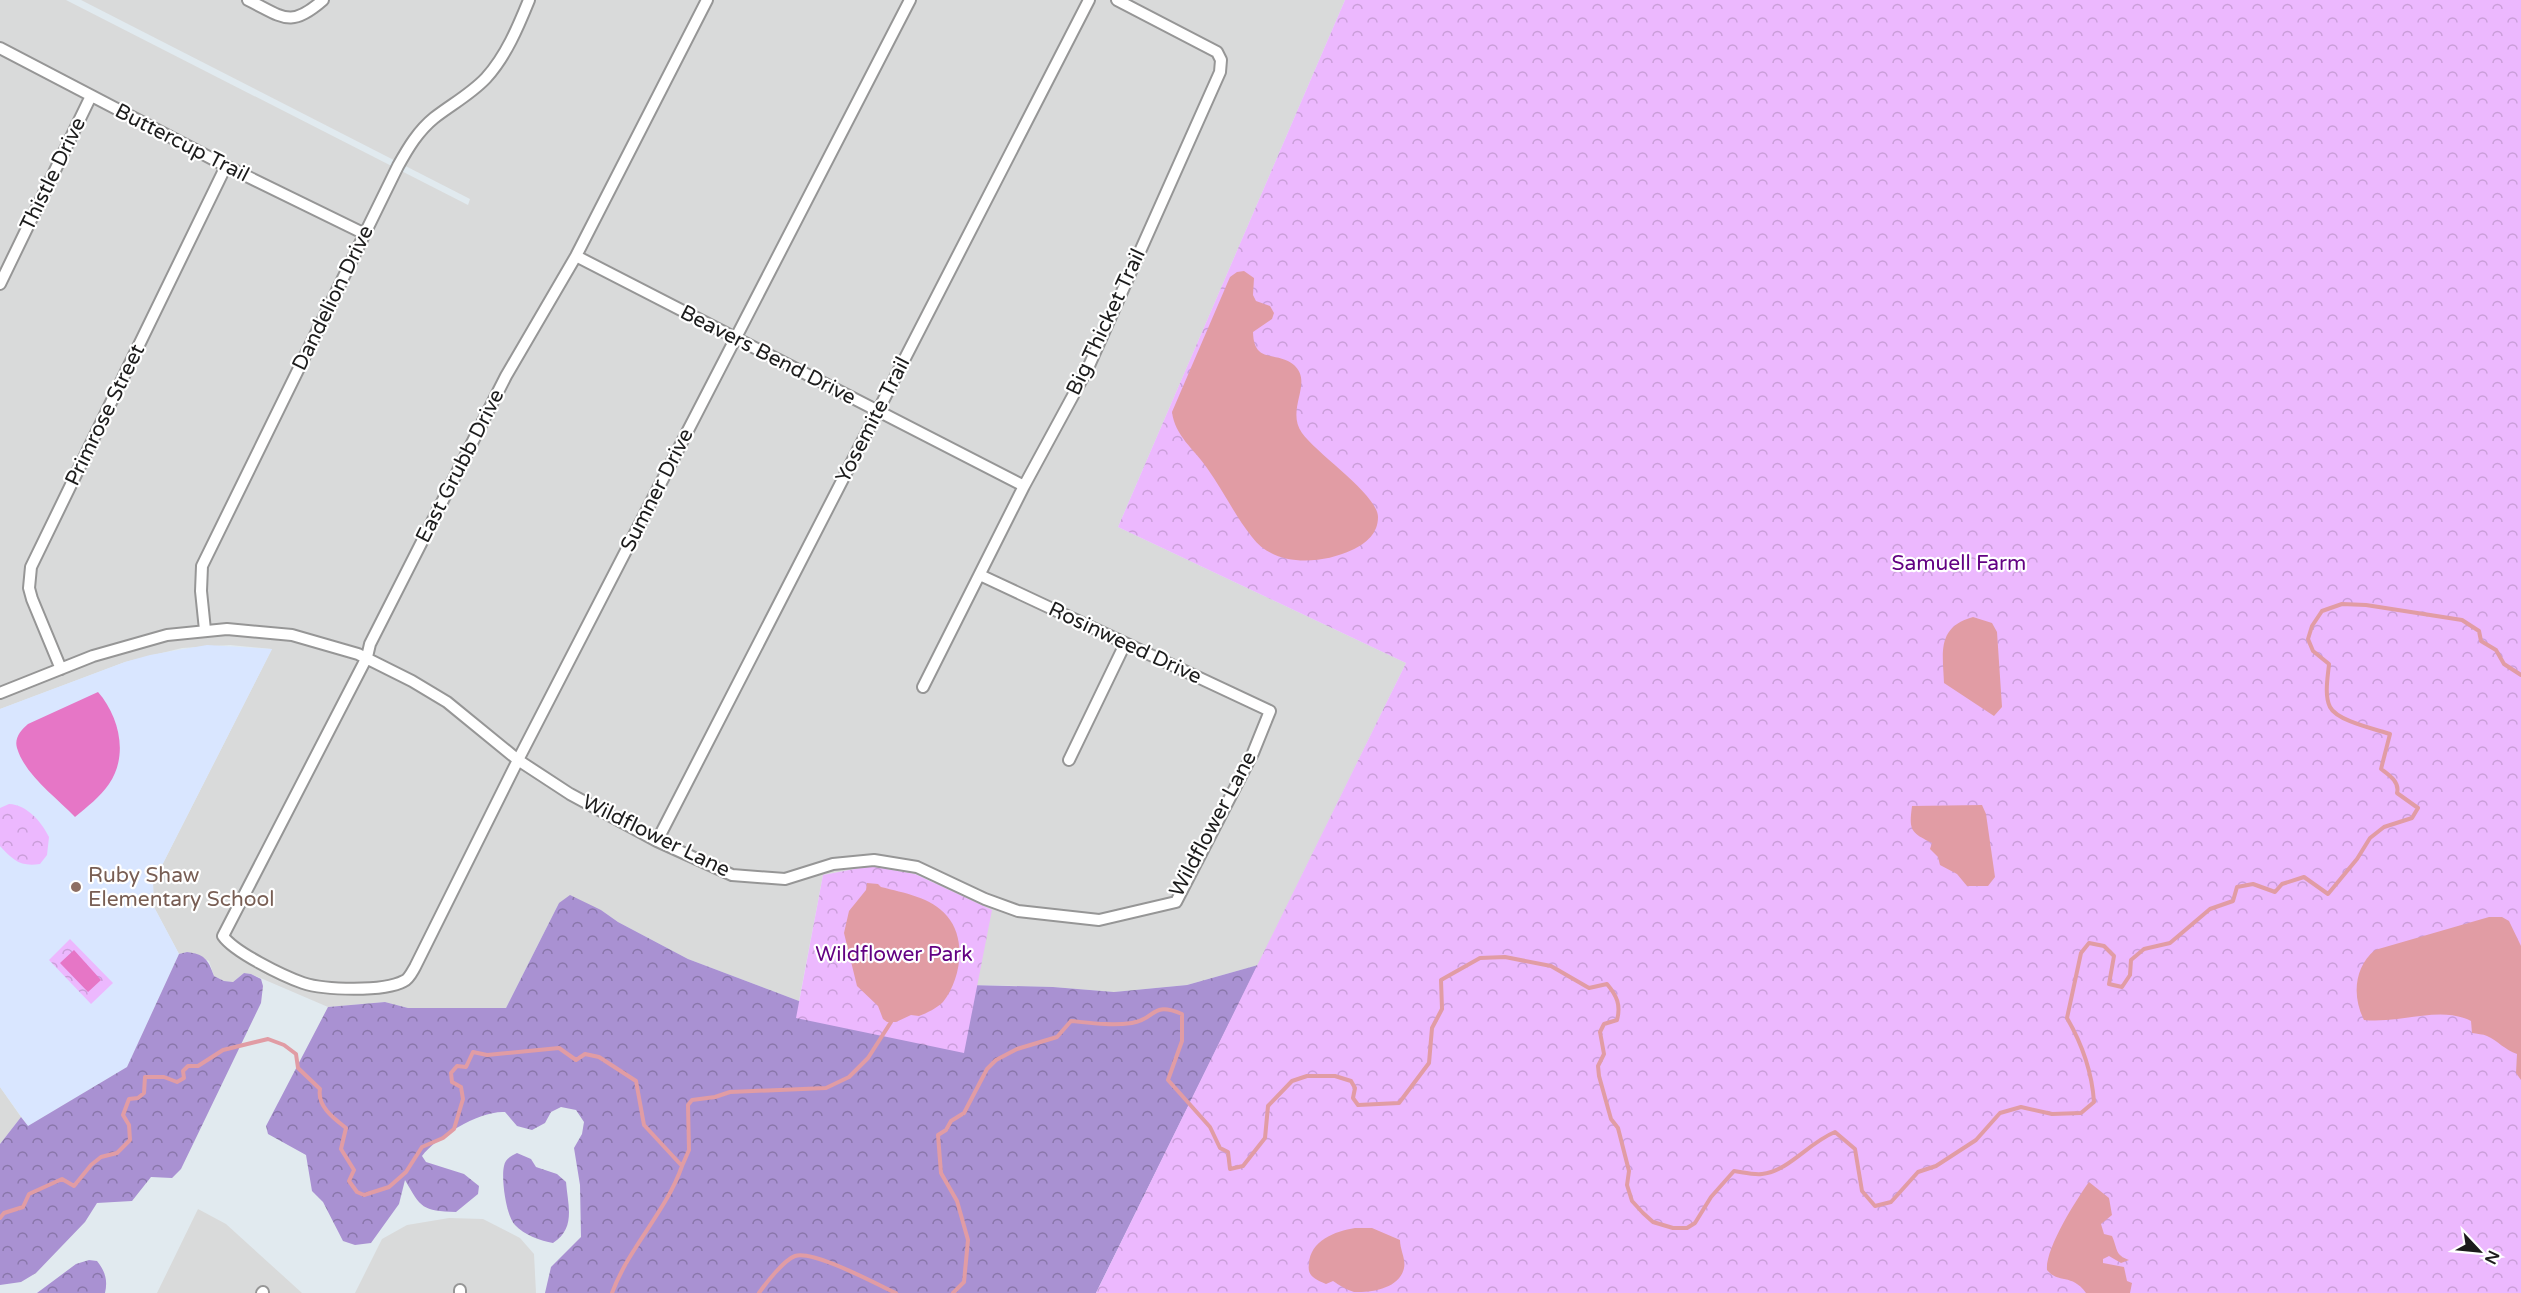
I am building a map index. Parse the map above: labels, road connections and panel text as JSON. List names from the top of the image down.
{
  "streets": {
    "street": [
      "Buttercup Trail",
      "Thistle Drive",
      "Dandelion Drive",
      "Big Thicket Trail",
      "Beavers Bend Drive",
      "Primrose Street",
      "Yosemite Trail",
      "East Grubb Drive",
      "Sumner Drive",
      "Rosinweed Drive",
      "Wildflower Lane"
    ]
  },
  "crossings": [
    ["Buttercup Trail", "Thistle Drive"],
    ["Buttercup Trail", "Dandelion Drive"],
    ["Buttercup Trail", "Primrose Street"],
    ["Dandelion Drive", "Wildflower Lane"],
    ["Big Thicket Trail", "Beavers Bend Drive"],
    ["Big Thicket Trail", "Rosinweed Drive"],
    ["Beavers Bend Drive", "Yosemite Trail"],
    ["Beavers Bend Drive", "East Grubb Drive"],
    ["Beavers Bend Drive", "Sumner Drive"],
    ["Primrose Street", "Wildflower Lane"],
    ["Yosemite Trail", "Wildflower Lane"],
    ["East Grubb Drive", "Sumner Drive"],
    ["East Grubb Drive", "Wildflower Lane"],
    ["Sumner Drive", "Wildflower Lane"],
    ["Rosinweed Drive", "Wildflower Lane"]
  ],
  "parks": ["Samuell Farm", "Wildflower Park"],
  "places": ["Ruby Shaw Elementary School"],
  "north": "bottom right"
}
